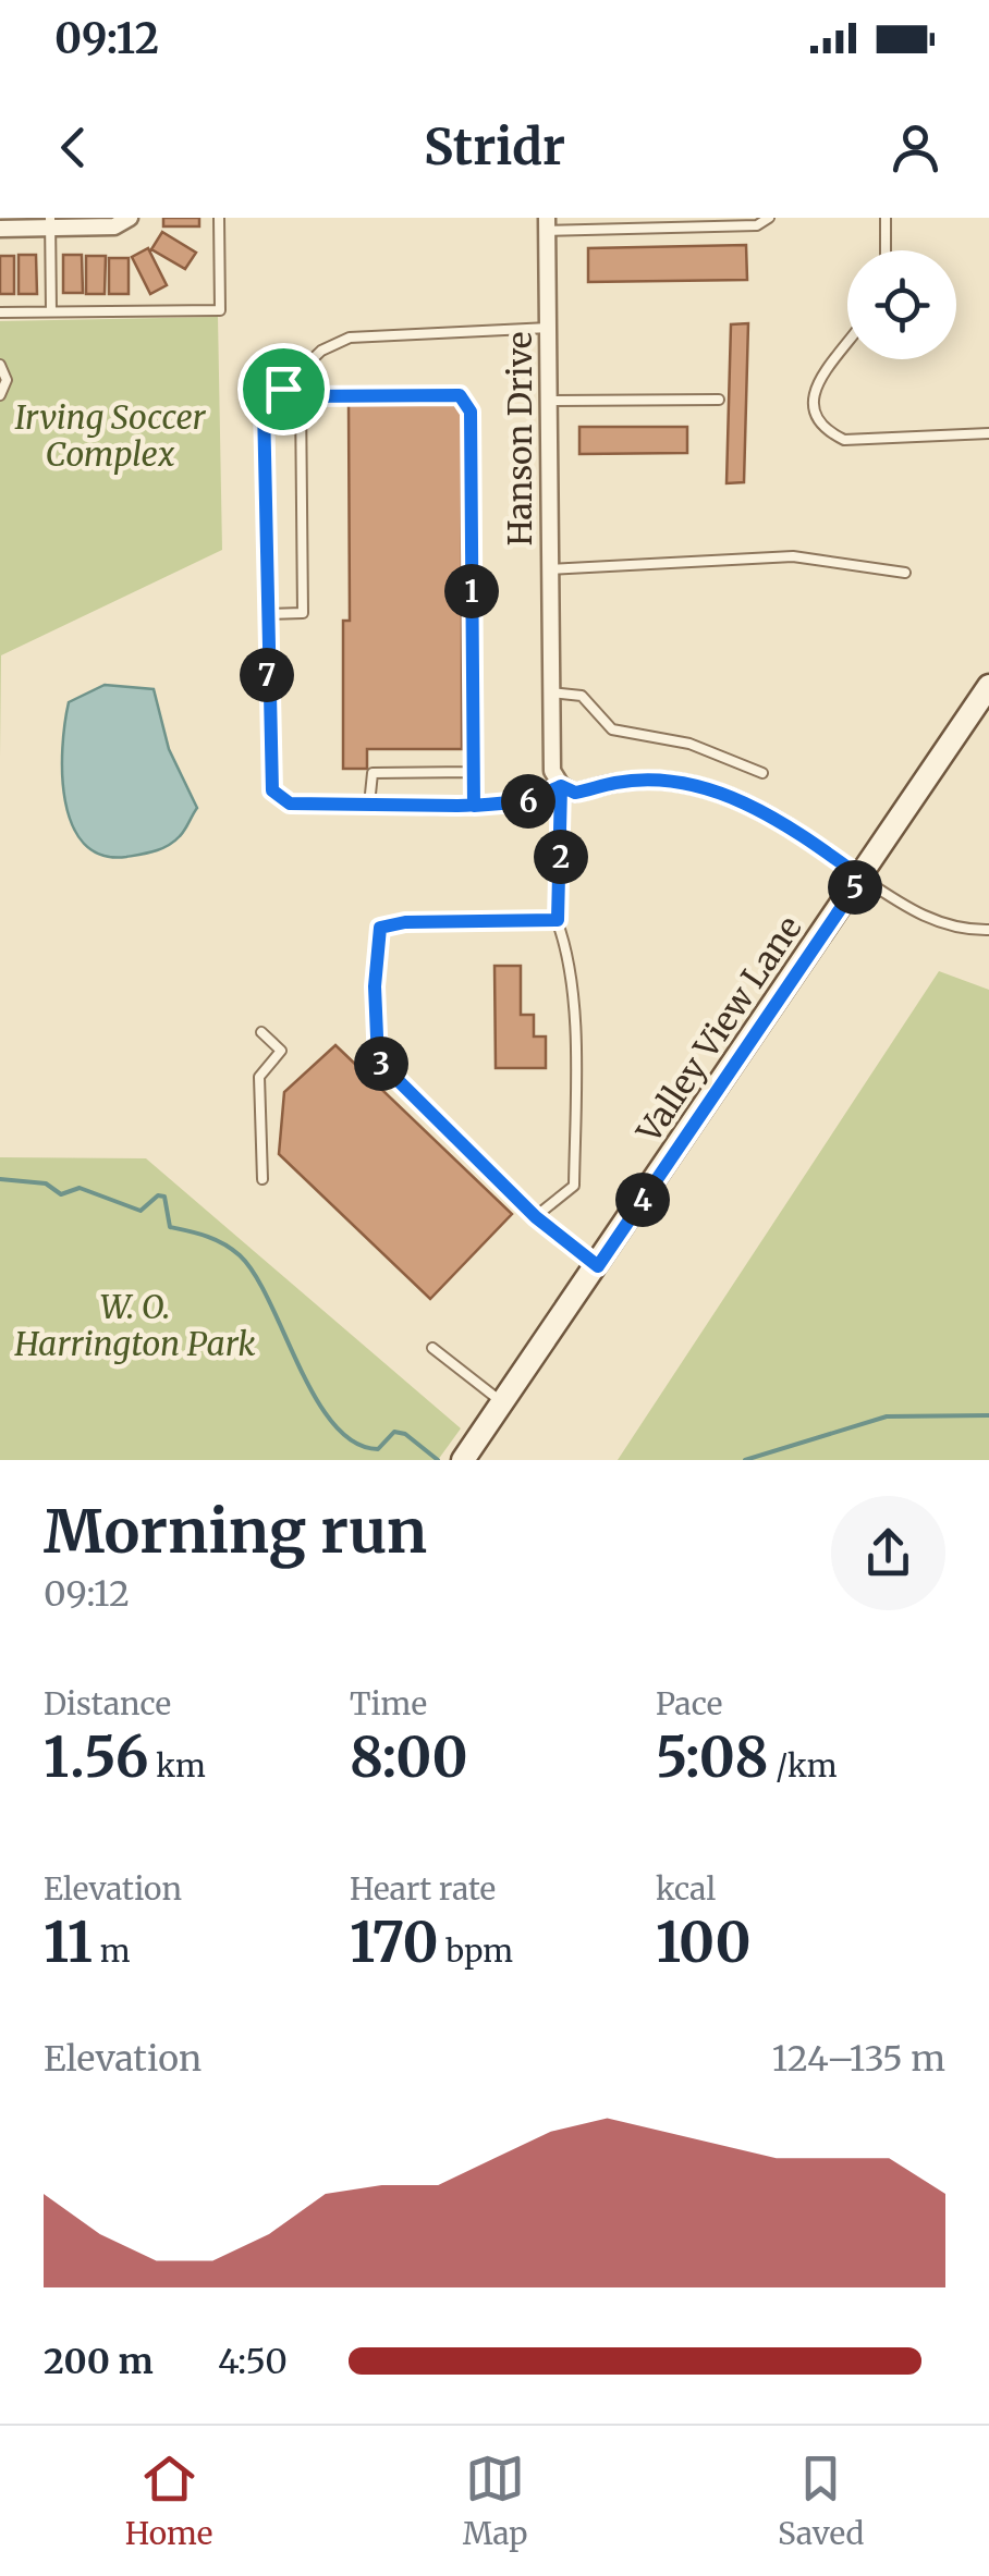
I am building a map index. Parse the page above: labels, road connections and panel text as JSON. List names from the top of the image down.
{
  "streets": {
    "main road": ["Valley View Lane"],
    "street": ["Hanson Drive"]
  },
  "parks": ["Irving Soccer Complex", "W. O. Harrington Park"],
  "page": {
    "status": "09:12",
    "header": "Stridr",
    "pins": [
      "1",
      "7",
      "6",
      "2",
      "5",
      "3",
      "4"
    ],
    "heading": ["Morning run", "09:12"],
    "stats": [
      ["Distance", "1.56 km"],
      ["Time", "8:00"],
      ["Pace", "5:08 /km"],
      ["Elevation", "11 m"],
      ["Heart rate", "170 bpm"],
      ["kcal", "100"]
    ],
    "chart": ["Elevation", "124–135 m"],
    "list": [
      {
        "name": "200 m",
        "note": "4:50"
      }
    ],
    "tabs": ["Home", "Map", "Saved"]
  }
}
